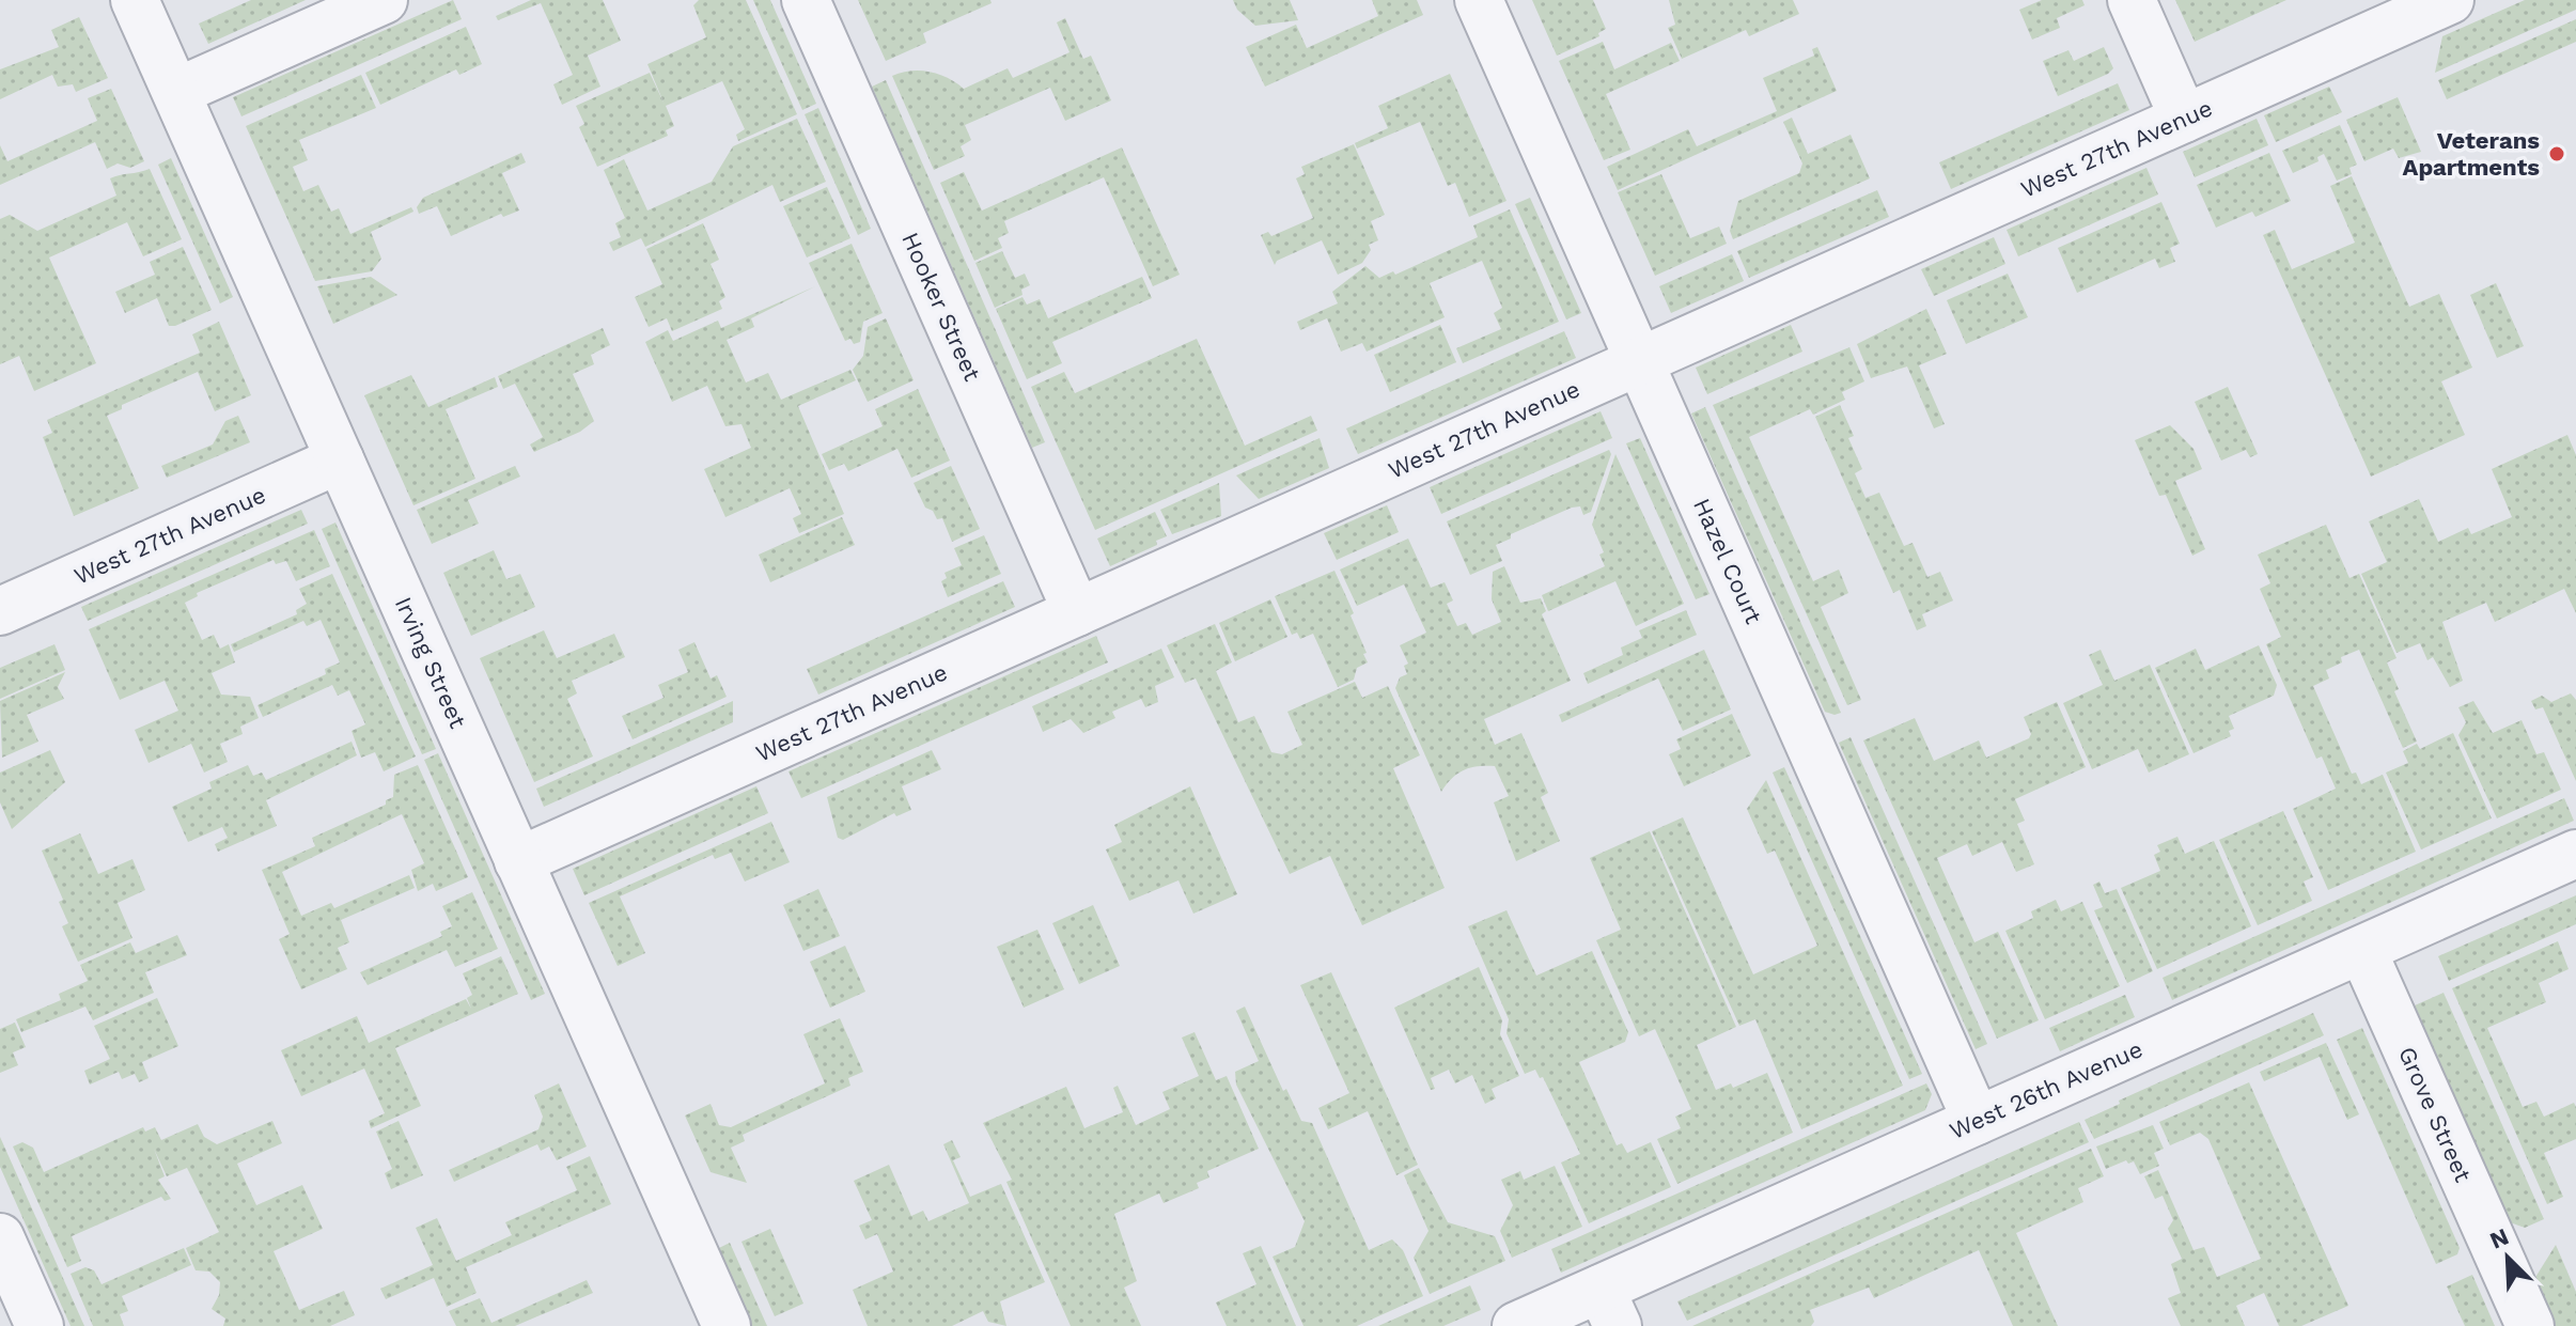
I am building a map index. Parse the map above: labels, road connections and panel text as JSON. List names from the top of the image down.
{
  "streets": {
    "street": [
      "West 27th Avenue",
      "Hooker Street",
      "Hazel Court",
      "Irving Street",
      "West 26th Avenue",
      "Grove Street"
    ]
  },
  "crossings": [
    ["West 27th Avenue", "Hooker Street"],
    ["West 27th Avenue", "Hazel Court"],
    ["West 27th Avenue", "Irving Street"],
    ["Hazel Court", "West 26th Avenue"],
    ["West 26th Avenue", "Grove Street"]
  ],
  "places": ["Veterans Apartments"],
  "north": "top left"
}
